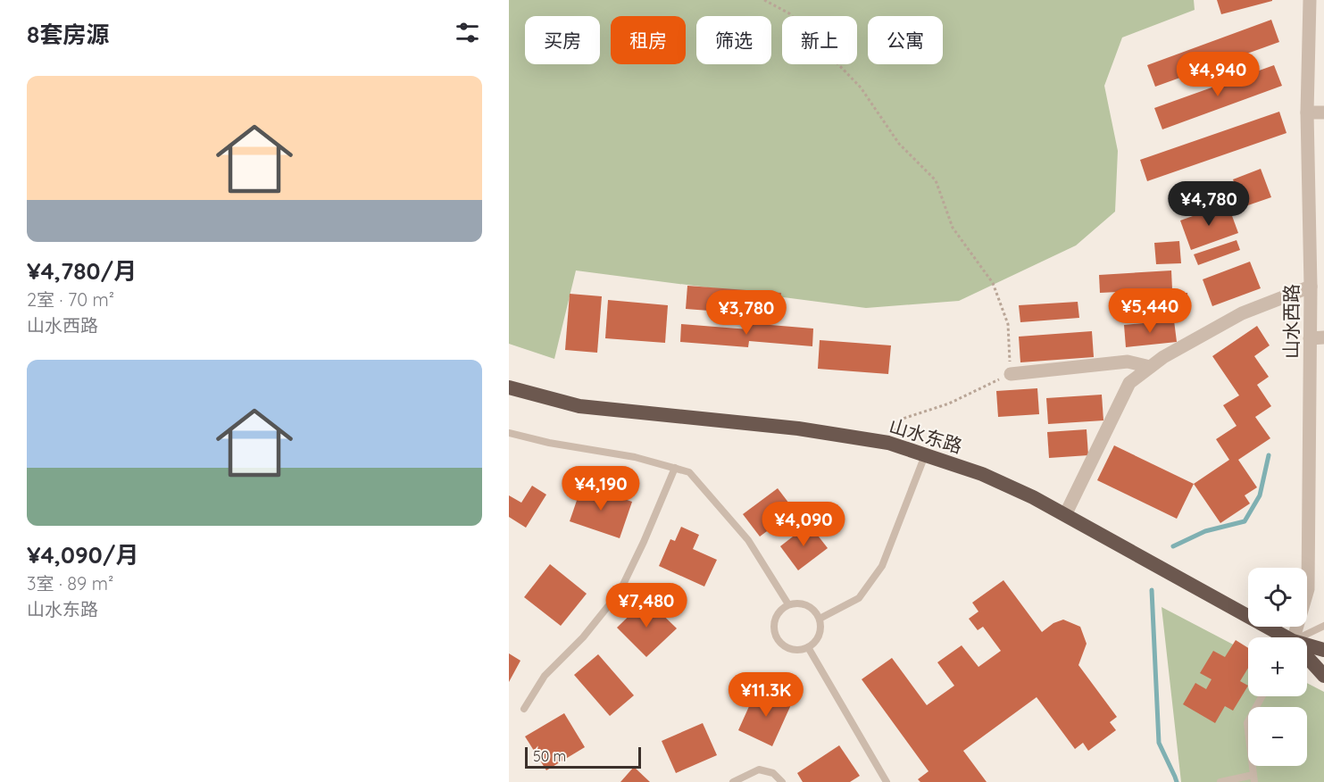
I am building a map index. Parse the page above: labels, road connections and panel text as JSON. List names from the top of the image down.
{
  "streets": {
    "highway": ["山水东路"],
    "street": ["山水西路"]
  },
  "scale_bar": "50 m",
  "page": {
    "heading": "8套房源",
    "chip": [
      "买房",
      "租房",
      "筛选",
      "新上",
      "公寓"
    ],
    "price": [
      "¥4,940",
      "¥4,780",
      "¥5,440",
      "¥3,780",
      "¥4,190",
      "¥4,090",
      "¥7,480",
      "¥11.3K"
    ],
    "list": [
      {
        "name": "¥4,780/月",
        "note": "2室 · 70 m² · 山水西路"
      },
      {
        "name": "¥4,090/月",
        "note": "3室 · 89 m² · 山水东路"
      }
    ],
    "map_buttons": ["+", "−"],
    "scale": "50 m"
  }
}
